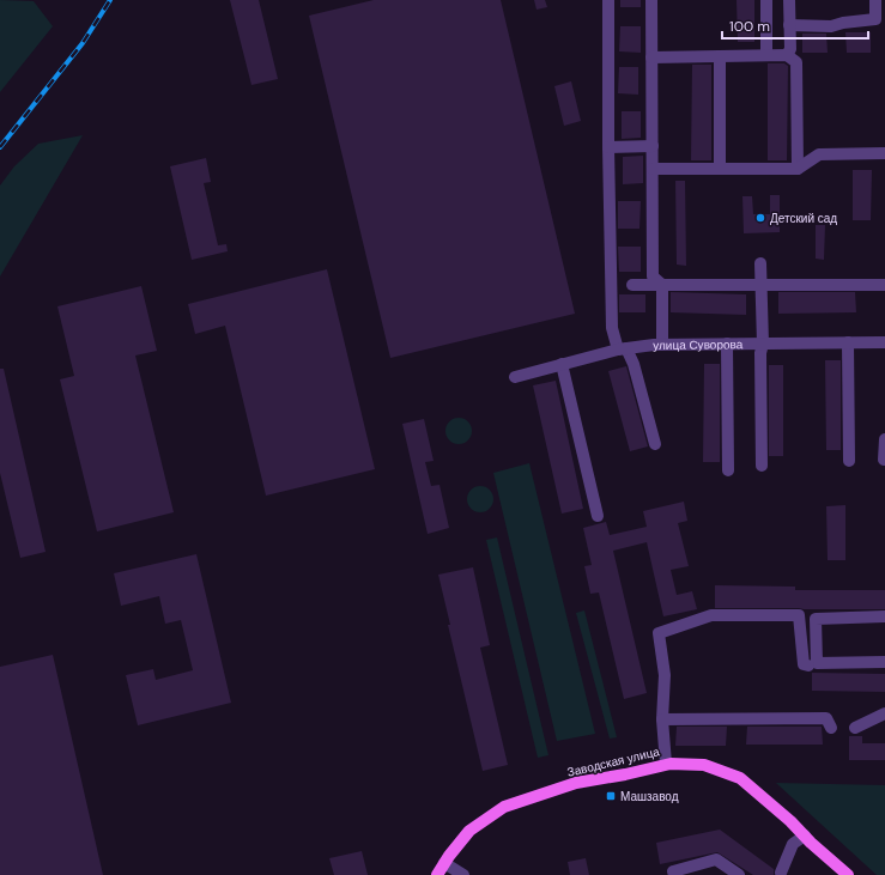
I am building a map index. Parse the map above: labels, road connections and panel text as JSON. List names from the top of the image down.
{
  "streets": {
    "main road": ["Заводская улица"],
    "street": ["улица Суворова"]
  },
  "places": {
    "other": ["Детский сад"],
    "transit": ["Машзавод"]
  },
  "scale_bar": "100 m"
}
